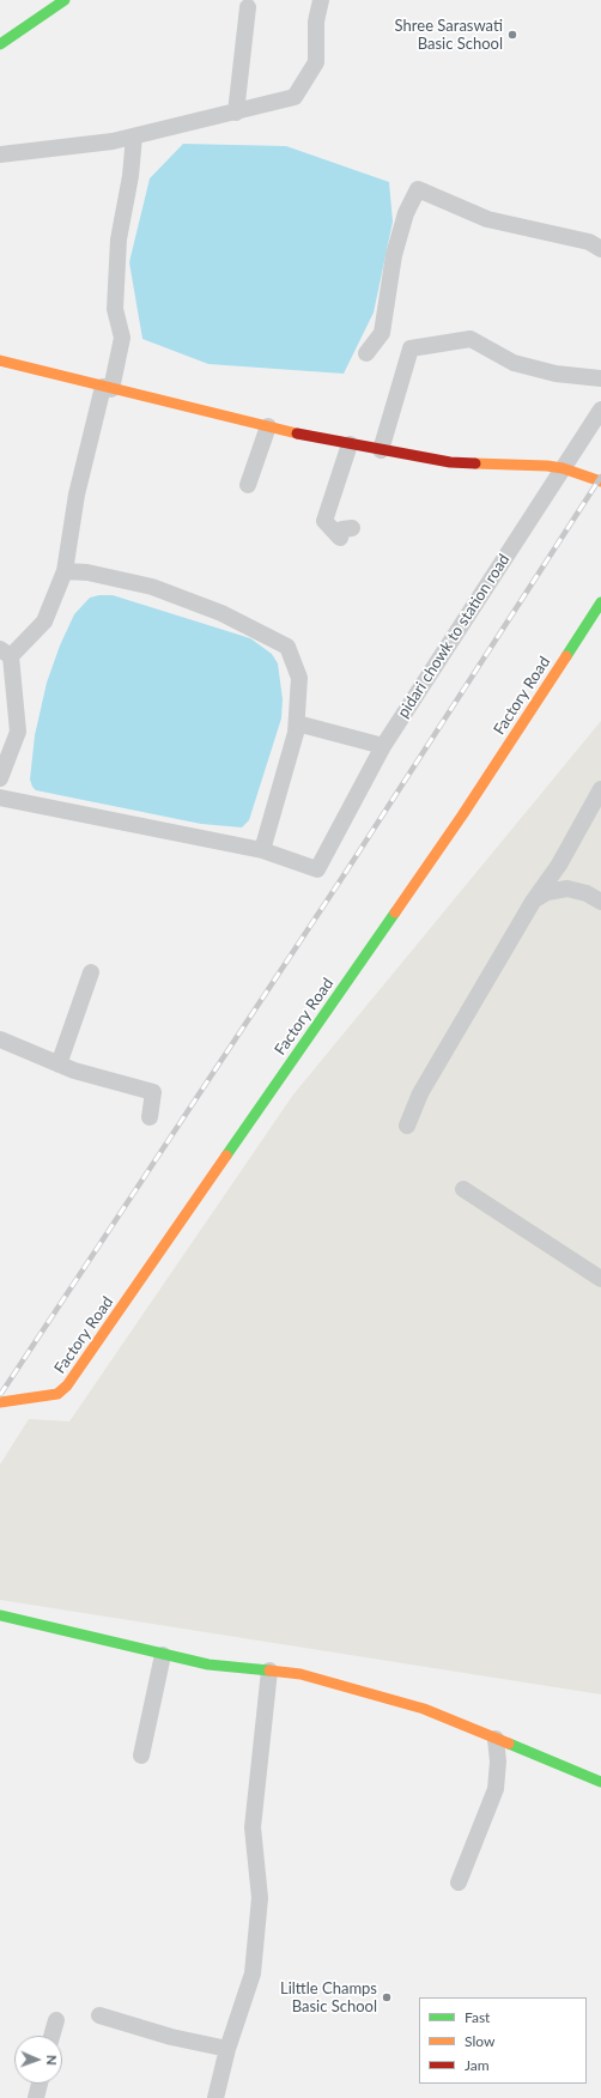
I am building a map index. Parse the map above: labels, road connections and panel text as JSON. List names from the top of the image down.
{
  "streets": {
    "main road": ["Factory Road"],
    "street": ["pidari chowk to station road"]
  },
  "places": ["Shree Saraswati Basic School", "Lilttle Champs Basic School"],
  "legend": ["Fast", "Slow", "Jam"],
  "north": "right"
}
